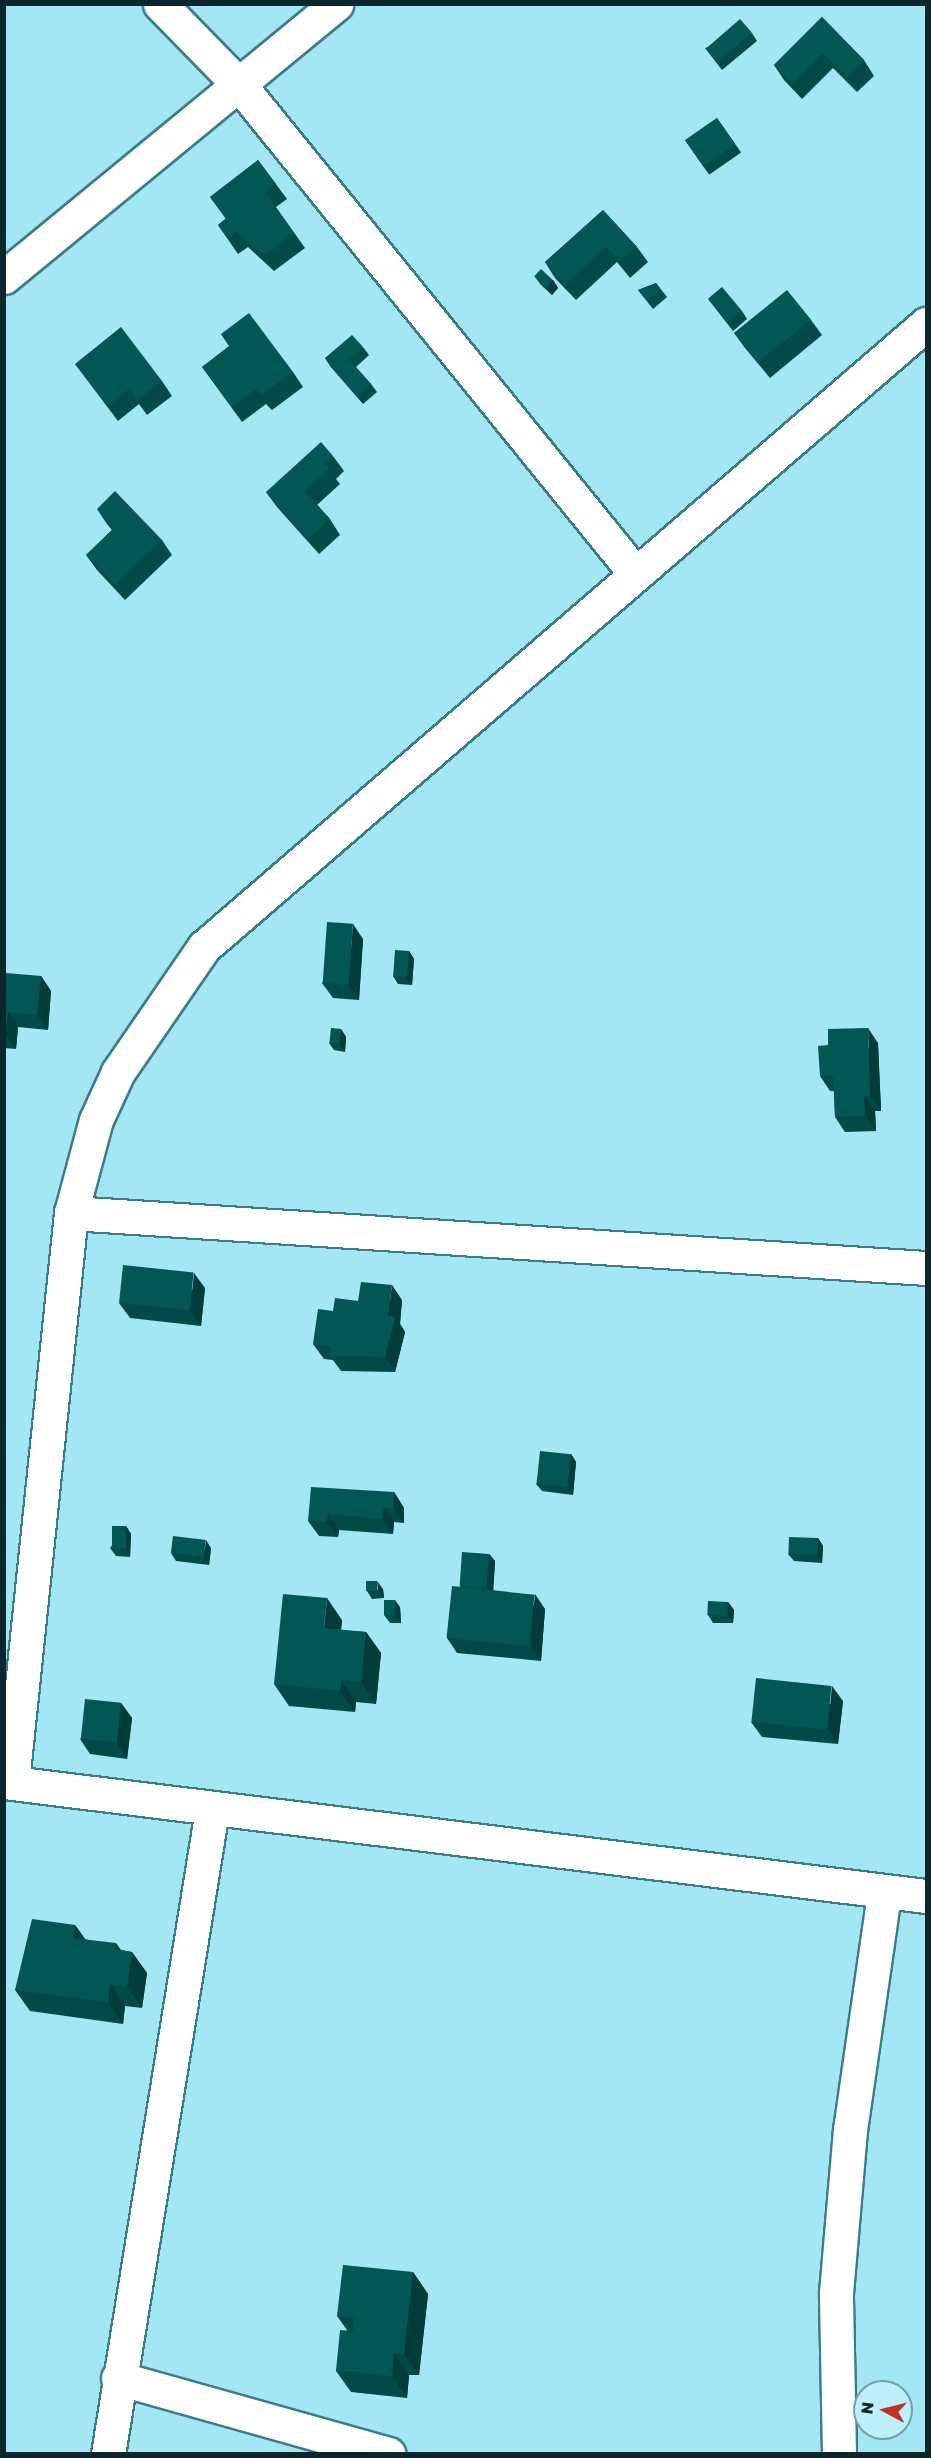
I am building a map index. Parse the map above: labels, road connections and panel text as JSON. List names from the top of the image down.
{
  "north": "left"
}
